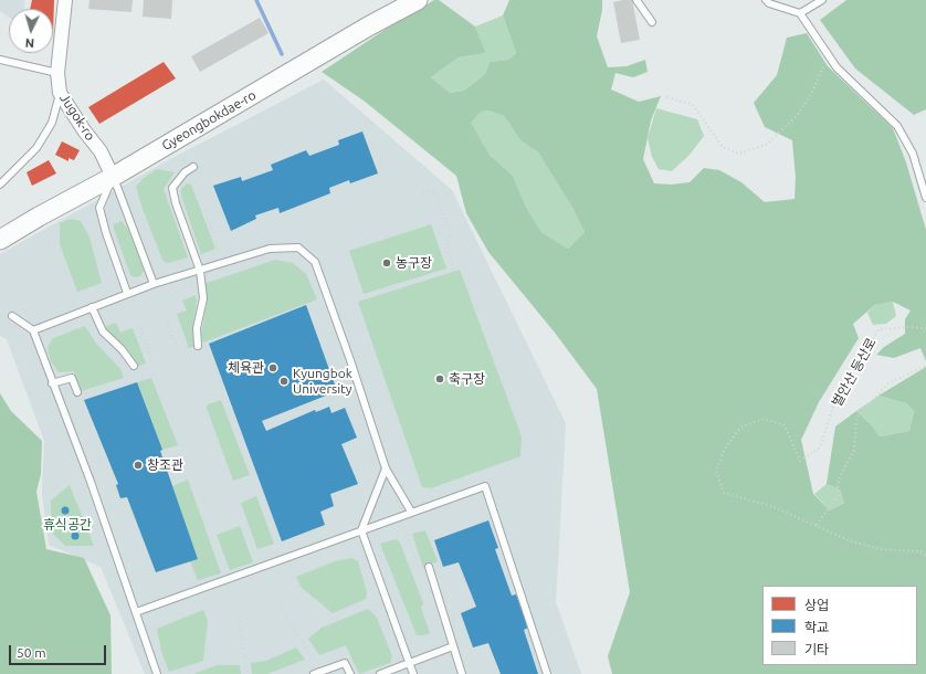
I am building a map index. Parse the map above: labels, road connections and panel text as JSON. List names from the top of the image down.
{
  "streets": {
    "street": ["Jugok-ro", "Gyeongbokdae-ro"],
    "path": ["벌안산 등산로"]
  },
  "crossings": [
    ["Jugok-ro", "Gyeongbokdae-ro"]
  ],
  "parks": ["휴식공간"],
  "places": [
    "농구장",
    "체육관",
    "축구장",
    "Kyungbok University",
    "창조관"
  ],
  "legend": ["상업", "학교", "기타"],
  "scale_bar": "50 m",
  "north": "bottom"
}
